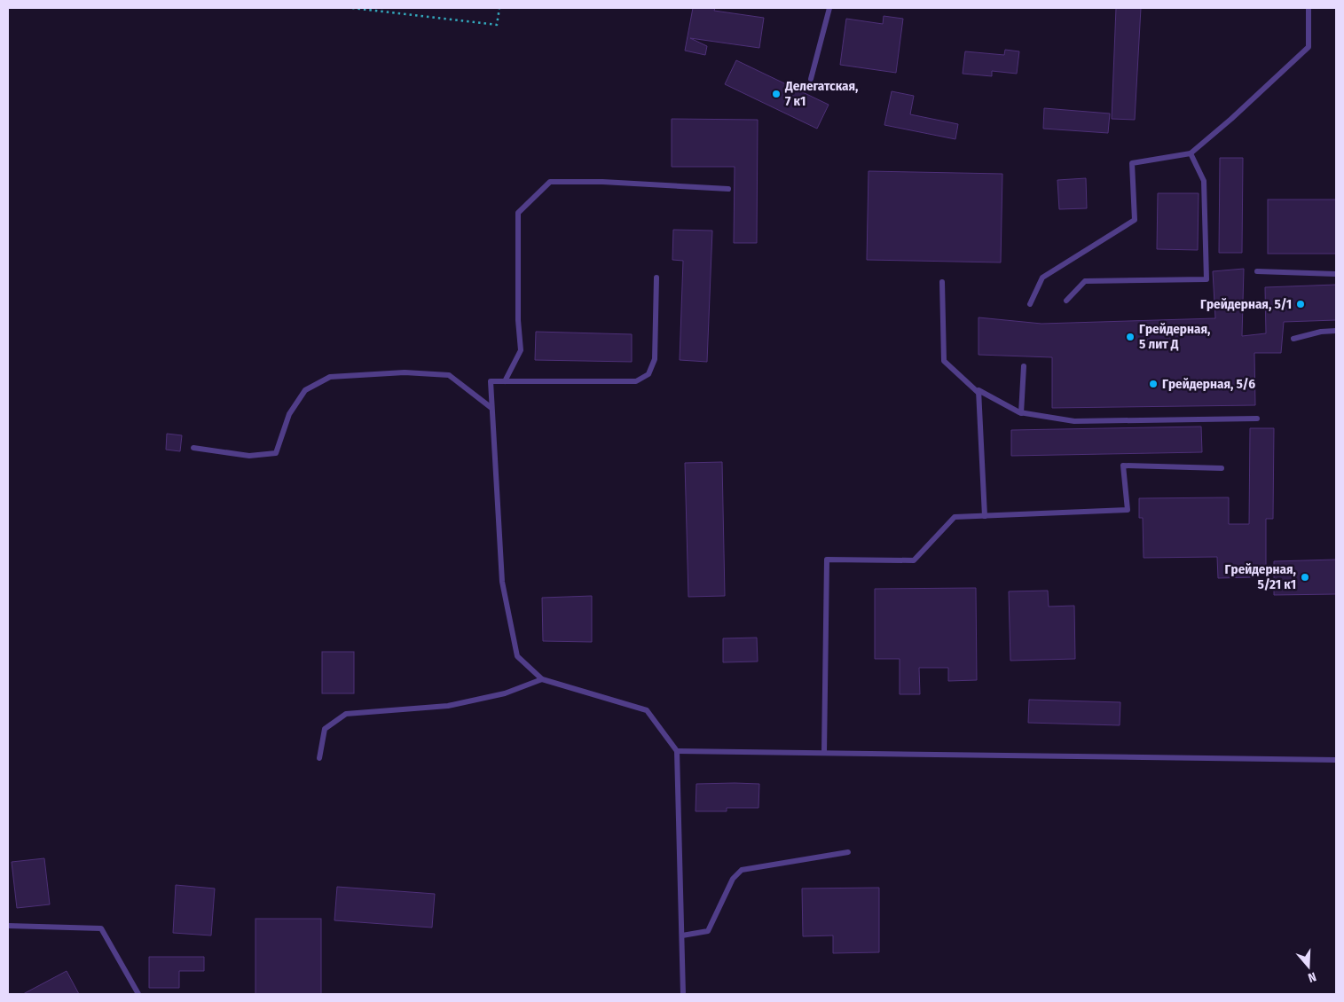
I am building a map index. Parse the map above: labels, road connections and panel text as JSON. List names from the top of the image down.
{
  "places": [
    "Делегатская, 7 к1",
    "Грейдерная, 5/1",
    "Грейдерная, 5 лит Д",
    "Грейдерная, 5/6",
    "Грейдерная, 5/21 к1"
  ],
  "north": "bottom"
}
